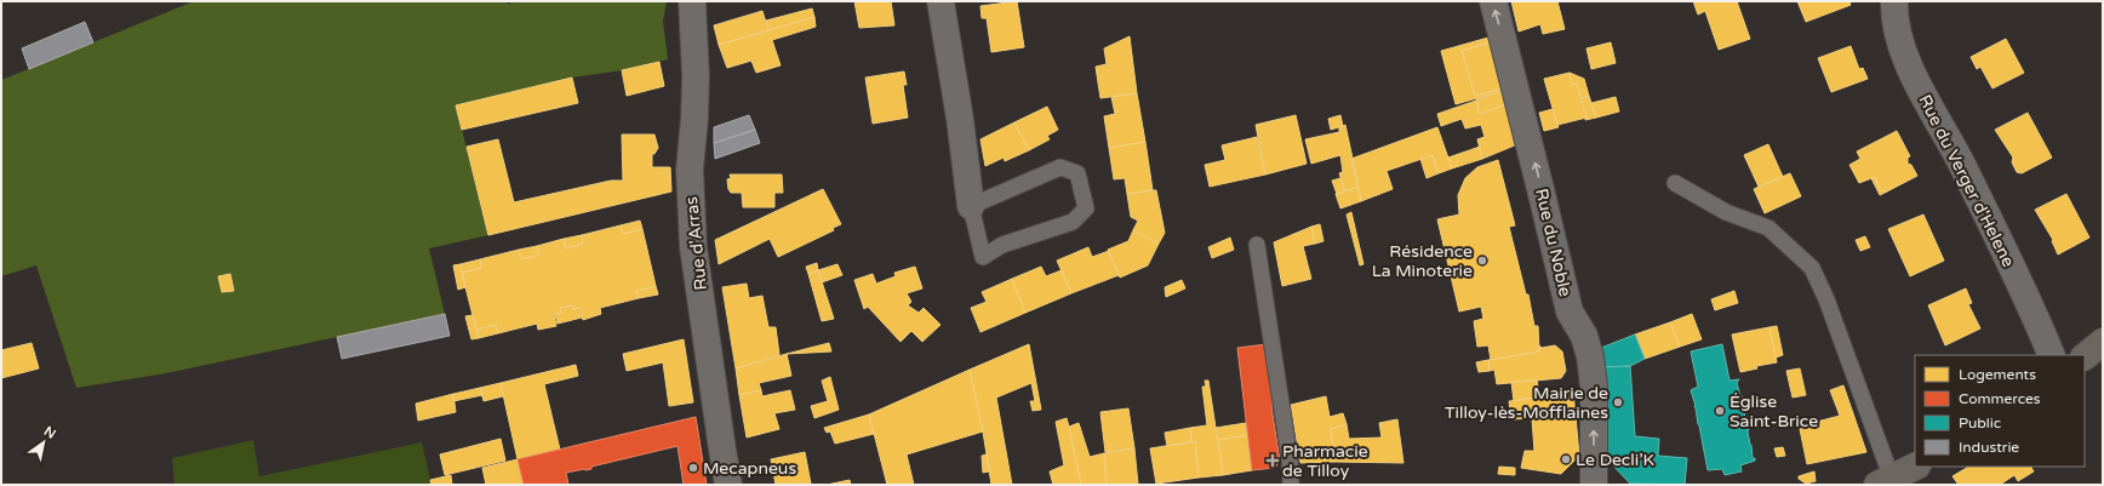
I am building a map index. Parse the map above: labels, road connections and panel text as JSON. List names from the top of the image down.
{
  "streets": {
    "street": ["Rue du Verger d'Helene", "Rue du Noble", "Rue d'Arras"]
  },
  "one_way": ["Rue du Noble"],
  "places": {
    "other": [
      "Résidence La Minoterie",
      "Mairie de Tilloy-lès-Mofflaines",
      "Église Saint-Brice",
      "Le Decli’K",
      "Mecapneus"
    ],
    "health": ["Pharmacie de Tilloy"]
  },
  "legend": [
    "Logements",
    "Commerces",
    "Public",
    "Industrie"
  ],
  "north": "top right"
}
